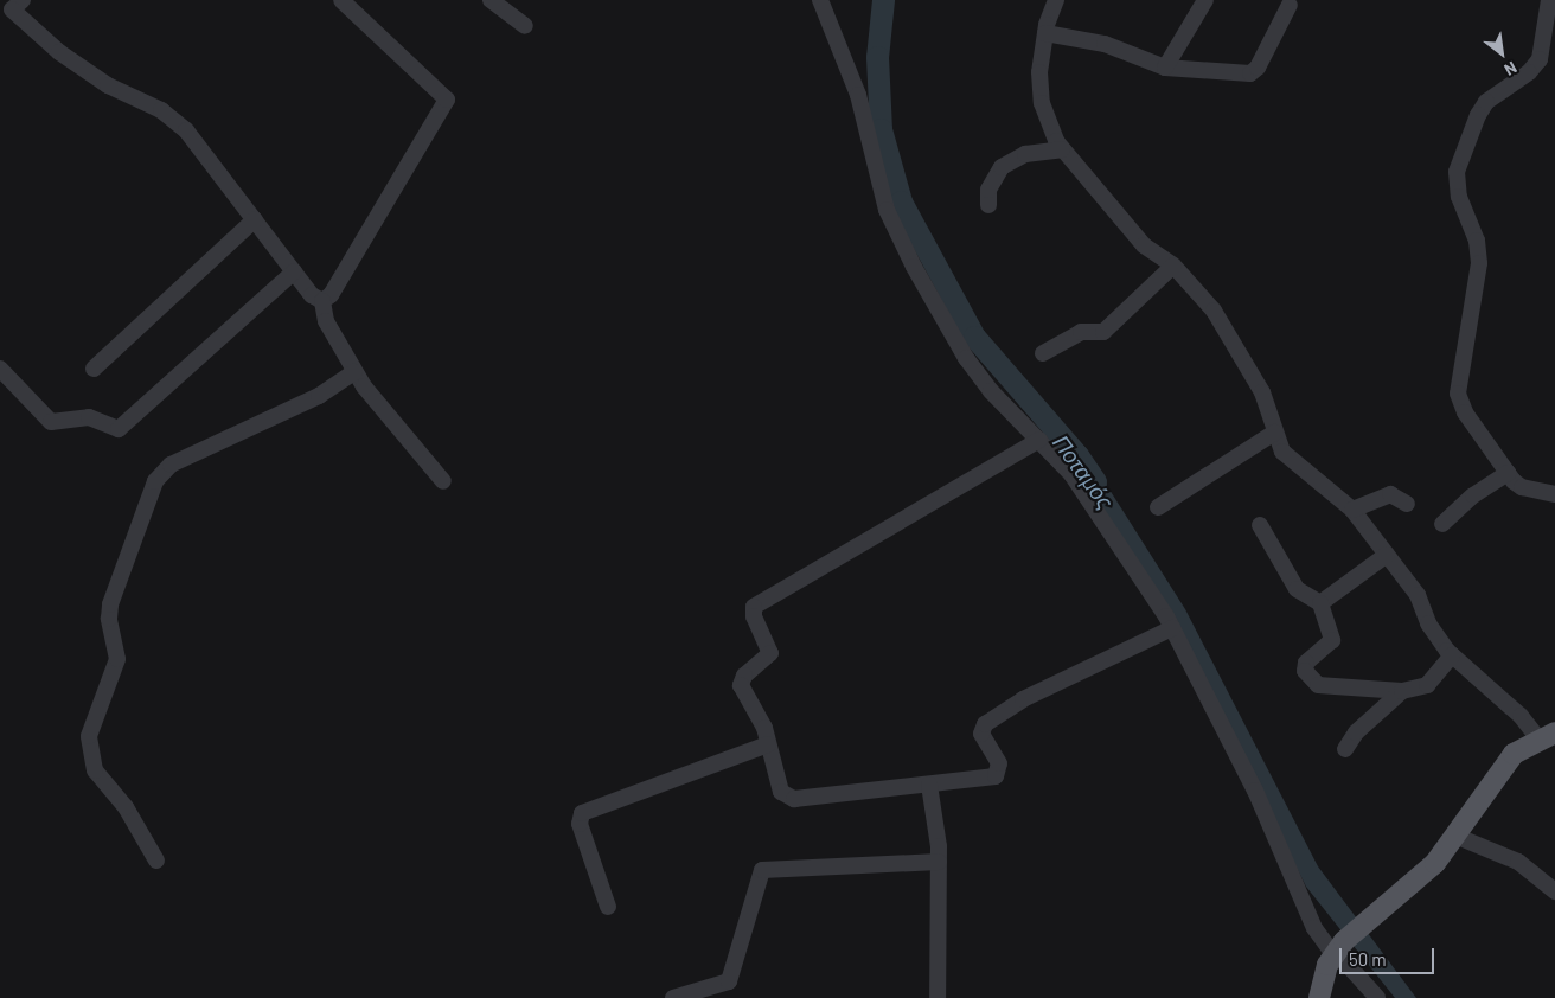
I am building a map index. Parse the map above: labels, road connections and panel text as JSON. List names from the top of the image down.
{
  "water": ["Ποταμός"],
  "scale_bar": "50 m",
  "north": "bottom right"
}
